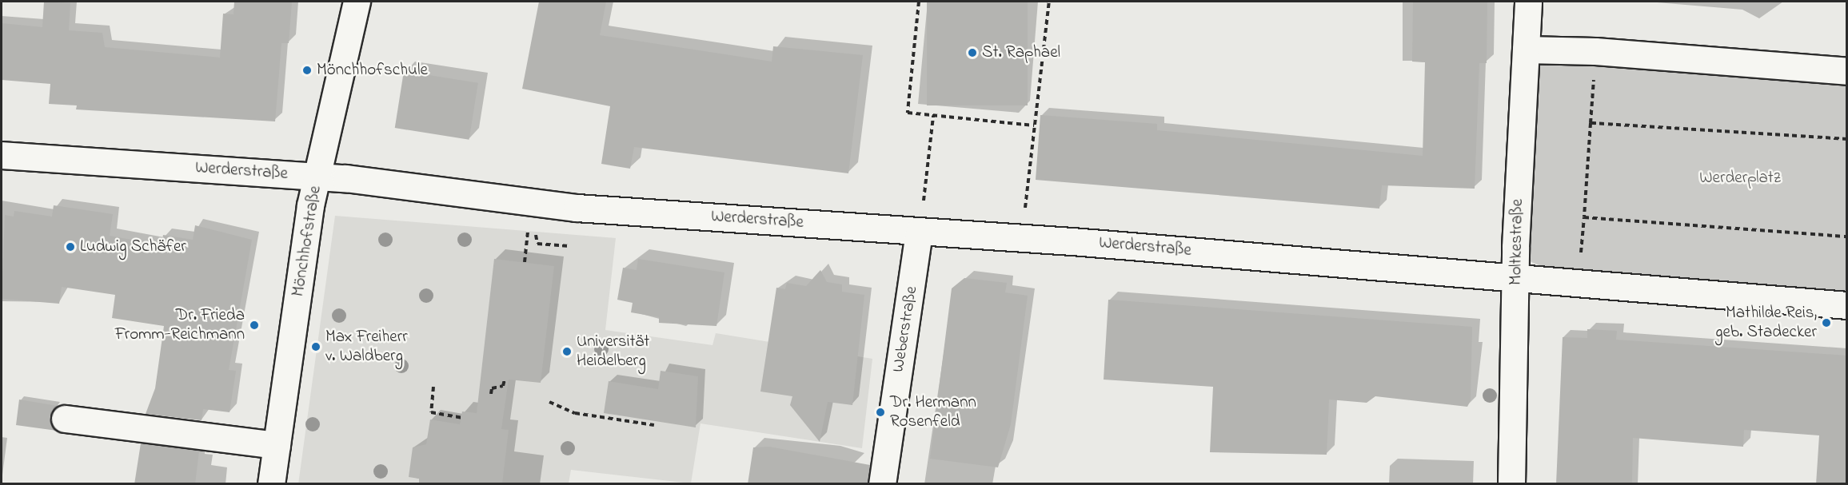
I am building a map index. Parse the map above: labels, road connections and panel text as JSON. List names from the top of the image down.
{
  "streets": {
    "street": [
      "Werderstraße",
      "Mönchhofstraße",
      "Moltkestraße",
      "Weberstraße"
    ]
  },
  "crossings": [
    ["Werderstraße", "Mönchhofstraße"],
    ["Werderstraße", "Moltkestraße"],
    ["Werderstraße", "Weberstraße"]
  ],
  "parks": ["Werderplatz"],
  "places": [
    "St. Raphael",
    "Mönchhofschule",
    "Ludwig Schäfer",
    "Mathilde Reis, geb. Stadecker",
    "Dr. Frieda Fromm-Reichmann",
    "Max Freiherr v. Waldberg",
    "Universität Heidelberg",
    "Dr. Hermann Rosenfeld"
  ]
}
